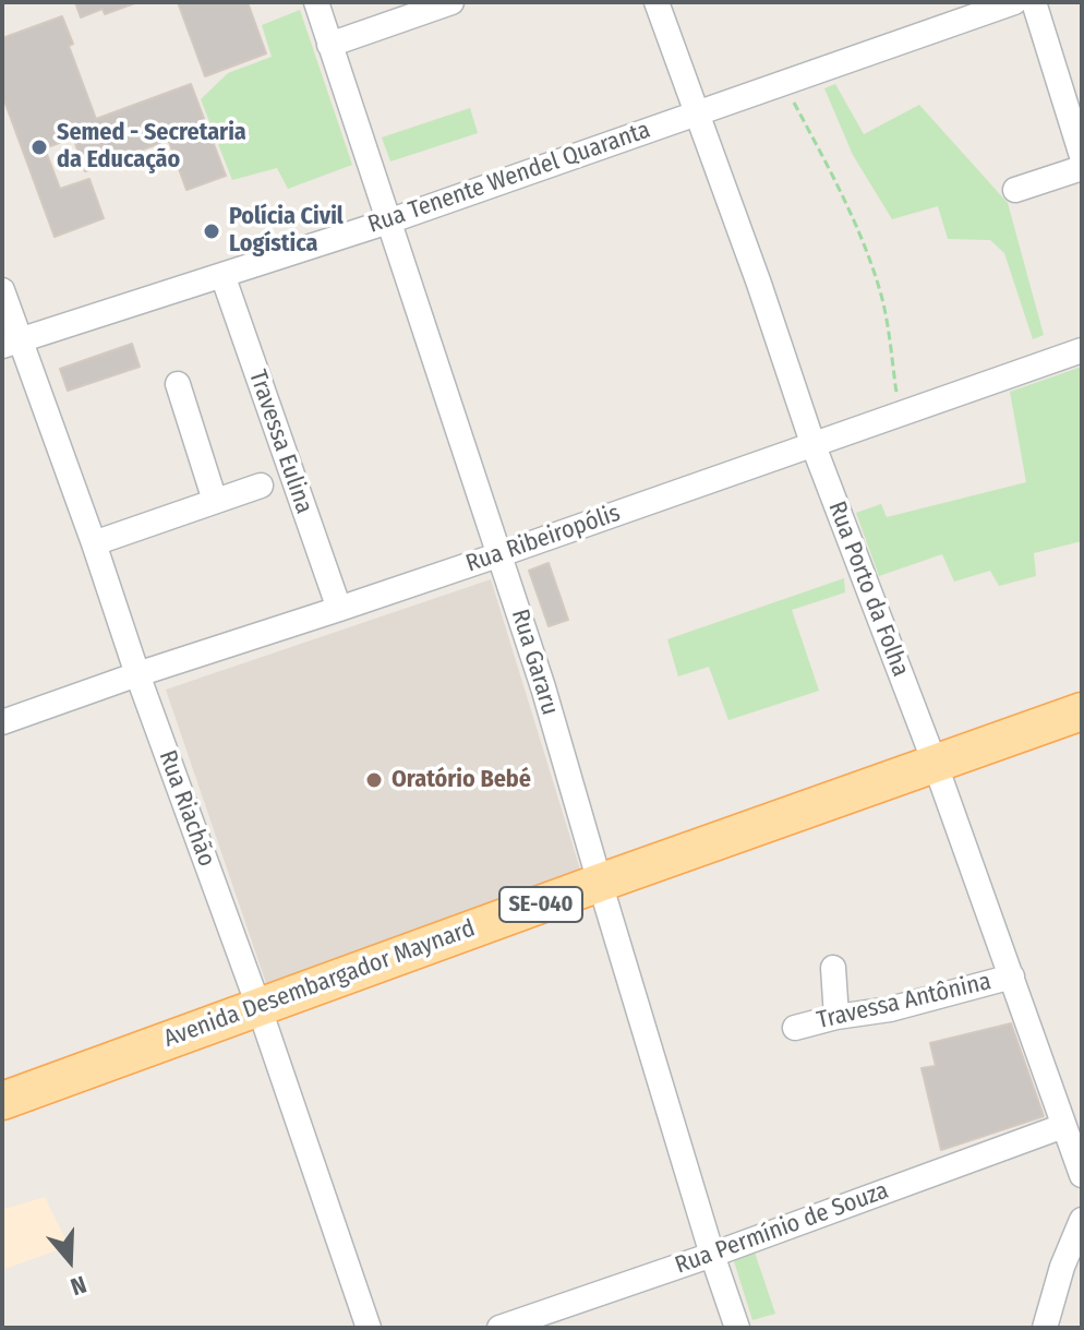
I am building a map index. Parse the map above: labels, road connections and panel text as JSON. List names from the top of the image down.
{
  "streets": {
    "main road": ["SE-040", "Avenida Desembargador Maynard"],
    "street": [
      "Rua Tenente Wendel Quaranta",
      "Travessa Eulina",
      "Rua Ribeiropólis",
      "Rua Porto da Folha",
      "Rua Gararu",
      "Rua Riachão",
      "Travessa Antônina",
      "Rua Permínio de Souza"
    ]
  },
  "crossings": [
    ["Rua Tenente Wendel Quaranta", "Travessa Eulina"],
    ["Rua Tenente Wendel Quaranta", "Rua Porto da Folha"],
    ["Rua Tenente Wendel Quaranta", "Rua Gararu"],
    ["Rua Tenente Wendel Quaranta", "Rua Riachão"],
    ["Travessa Eulina", "Rua Ribeiropólis"],
    ["Rua Ribeiropólis", "Rua Porto da Folha"],
    ["Rua Ribeiropólis", "Rua Gararu"],
    ["Rua Ribeiropólis", "Rua Riachão"],
    ["Rua Porto da Folha", "Avenida Desembargador Maynard"],
    ["Rua Porto da Folha", "Travessa Antônina"],
    ["Rua Porto da Folha", "Rua Permínio de Souza"],
    ["Rua Gararu", "Avenida Desembargador Maynard"],
    ["Rua Gararu", "Rua Permínio de Souza"],
    ["Rua Riachão", "Avenida Desembargador Maynard"]
  ],
  "places": ["Semed - Secretaria da Educação", "Polícia Civil Logística", "Oratório Bebé"],
  "north": "bottom"
}
